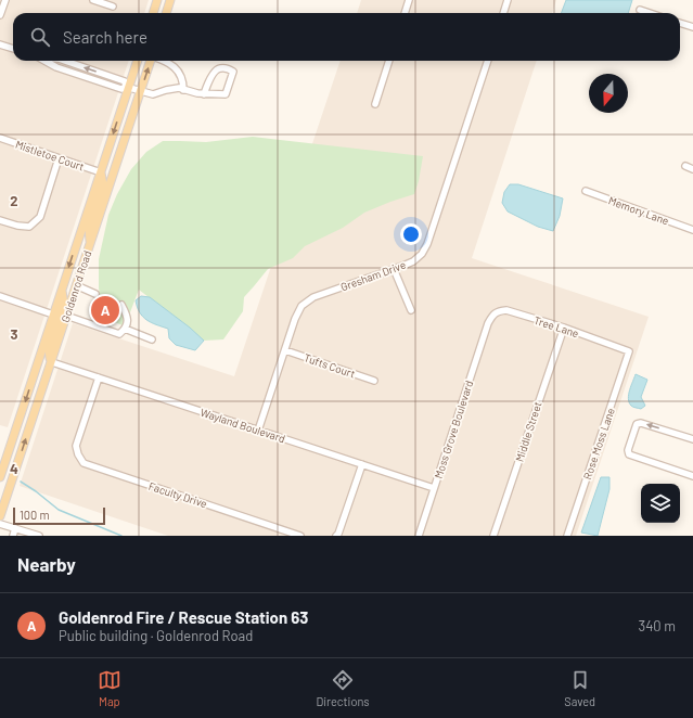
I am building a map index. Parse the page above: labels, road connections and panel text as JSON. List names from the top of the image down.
{
  "streets": {
    "main road": ["Goldenrod Road"],
    "street": [
      "Mistletoe Court",
      "Memory Lane",
      "Gresham Drive",
      "Tree Lane",
      "Tufts Court",
      "Wayland Boulevard",
      "Moss Grove Boulevard",
      "Middle Street",
      "Rose Moss Lane",
      "Faculty Drive"
    ]
  },
  "crossings": [
    ["Mistletoe Court", "Goldenrod Road"],
    ["Gresham Drive", "Tufts Court"],
    ["Gresham Drive", "Wayland Boulevard"],
    ["Goldenrod Road", "Wayland Boulevard"],
    ["Tree Lane", "Moss Grove Boulevard"],
    ["Tree Lane", "Middle Street"],
    ["Tree Lane", "Rose Moss Lane"],
    ["Wayland Boulevard", "Moss Grove Boulevard"],
    ["Wayland Boulevard", "Faculty Drive"]
  ],
  "scale_bar": "100 m",
  "north": "bottom",
  "page": {
    "search": "Search here",
    "pins": "A",
    "scale": "100 m",
    "heading": "Nearby",
    "list": [
      {
        "mark": "A",
        "name": "Goldenrod Fire / Rescue Station 63",
        "note": "Public building · Goldenrod Road",
        "value": "340 m"
      }
    ],
    "nav": ["Map", "Directions", "Saved"]
  },
  "grid": {
    "rows": ["2", "3", "4"]
  }
}
